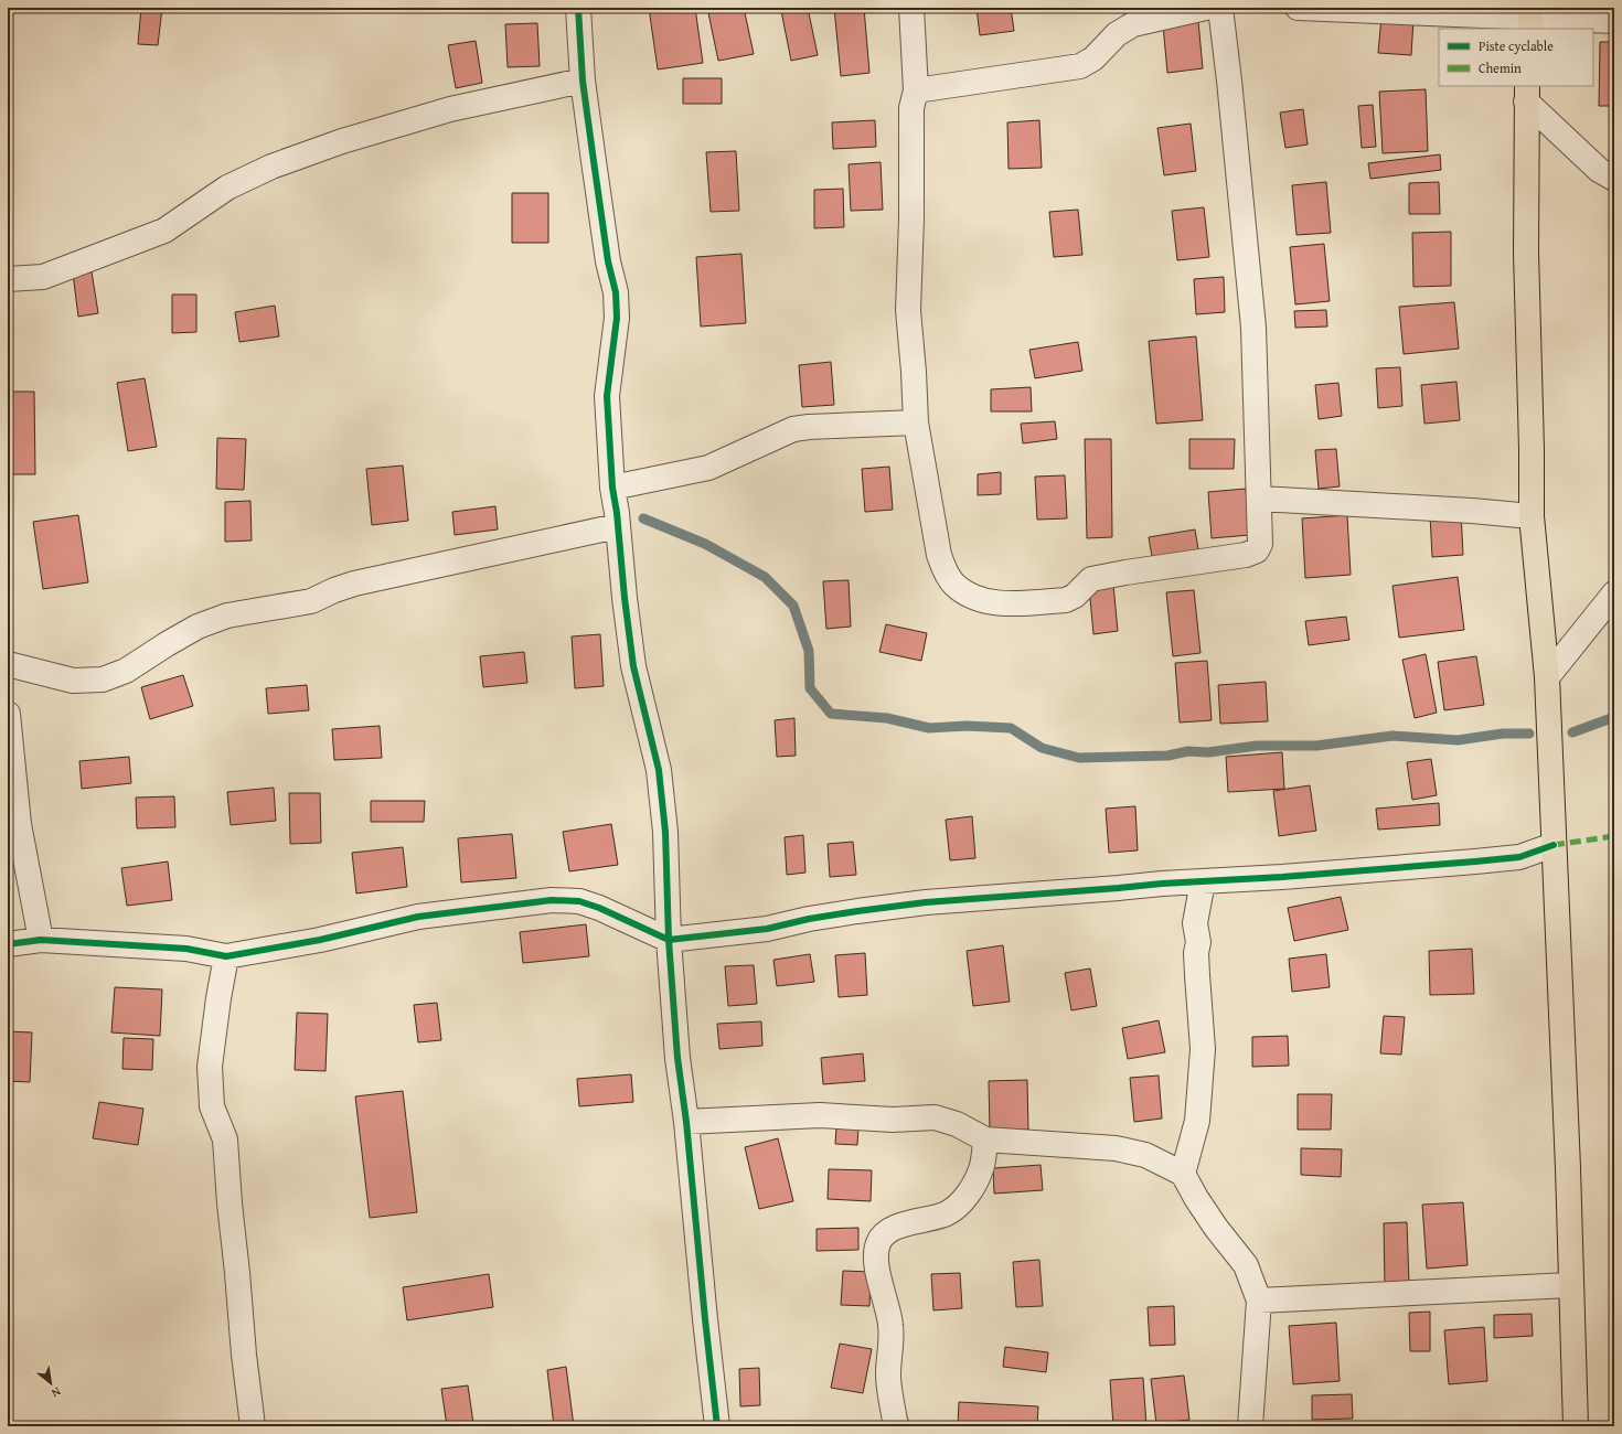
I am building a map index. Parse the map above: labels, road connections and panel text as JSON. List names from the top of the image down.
{
  "legend": ["Piste cyclable", "Chemin"],
  "north": "bottom right"
}
